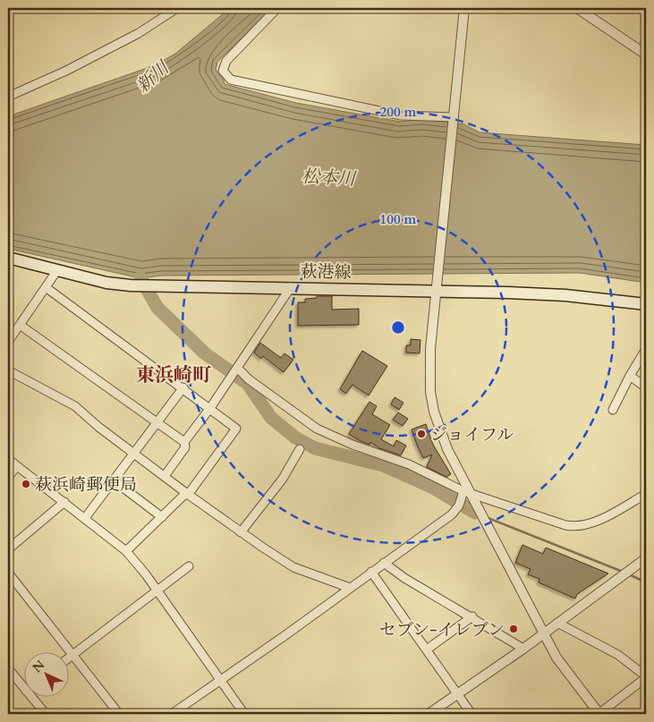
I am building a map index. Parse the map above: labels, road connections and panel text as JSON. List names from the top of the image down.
{
  "streets": {
    "main road": ["萩港線"]
  },
  "districts": ["東浜崎町"],
  "water": ["新川", "松本川"],
  "places": ["ジョイフル", "萩浜崎郵便局", "セブン-イレブン"],
  "north": "top left",
  "rings": ["200 m", "100 m"]
}
